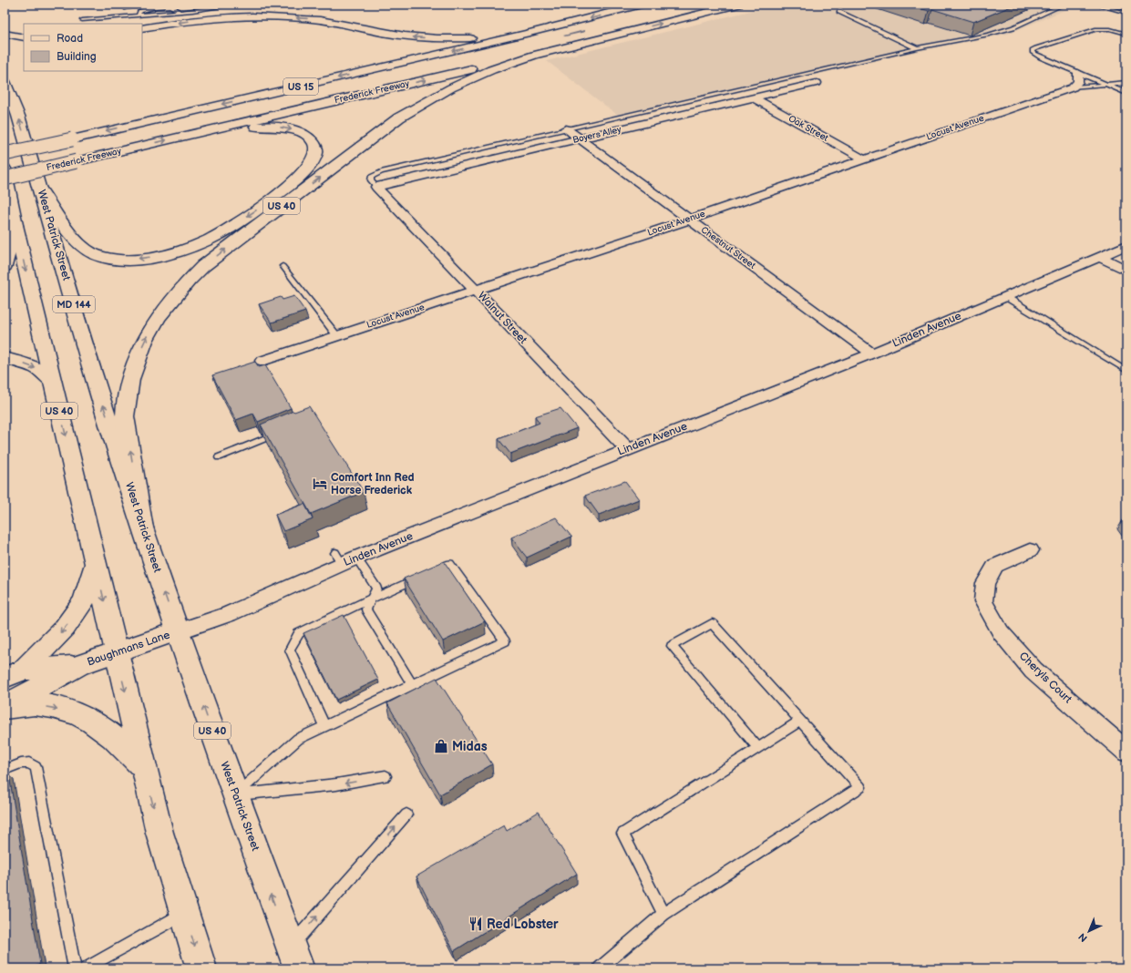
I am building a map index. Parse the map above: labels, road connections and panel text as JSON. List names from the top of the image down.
{
  "streets": {
    "main road": [
      "US 15",
      "Frederick Freeway",
      "US 40",
      "West Patrick Street",
      "MD 144",
      "Baughmans Lane"
    ],
    "street": [
      "Locust Avenue",
      "Oak Street",
      "Boyers Alley",
      "Chestnut Street",
      "Walnut Street",
      "Linden Avenue",
      "Cheryls Court"
    ]
  },
  "crossings": [
    ["Frederick Freeway", "US 40"],
    ["Locust Avenue", "Oak Street"],
    ["Locust Avenue", "Chestnut Street"],
    ["Locust Avenue", "Walnut Street"],
    ["Oak Street", "Boyers Alley"],
    ["Boyers Alley", "Chestnut Street"],
    ["Boyers Alley", "Walnut Street"],
    ["US 40", "West Patrick Street"],
    ["US 40", "Baughmans Lane"],
    ["West Patrick Street", "Linden Avenue"],
    ["West Patrick Street", "Baughmans Lane"],
    ["Chestnut Street", "Linden Avenue"],
    ["Walnut Street", "Linden Avenue"],
    ["Linden Avenue", "Baughmans Lane"]
  ],
  "places": {
    "hotel": ["Comfort Inn Red Horse Frederick"],
    "shop": ["Midas"],
    "restaurant": ["Red Lobster"]
  },
  "legend": ["Road", "Building"],
  "north": "bottom left"
}
